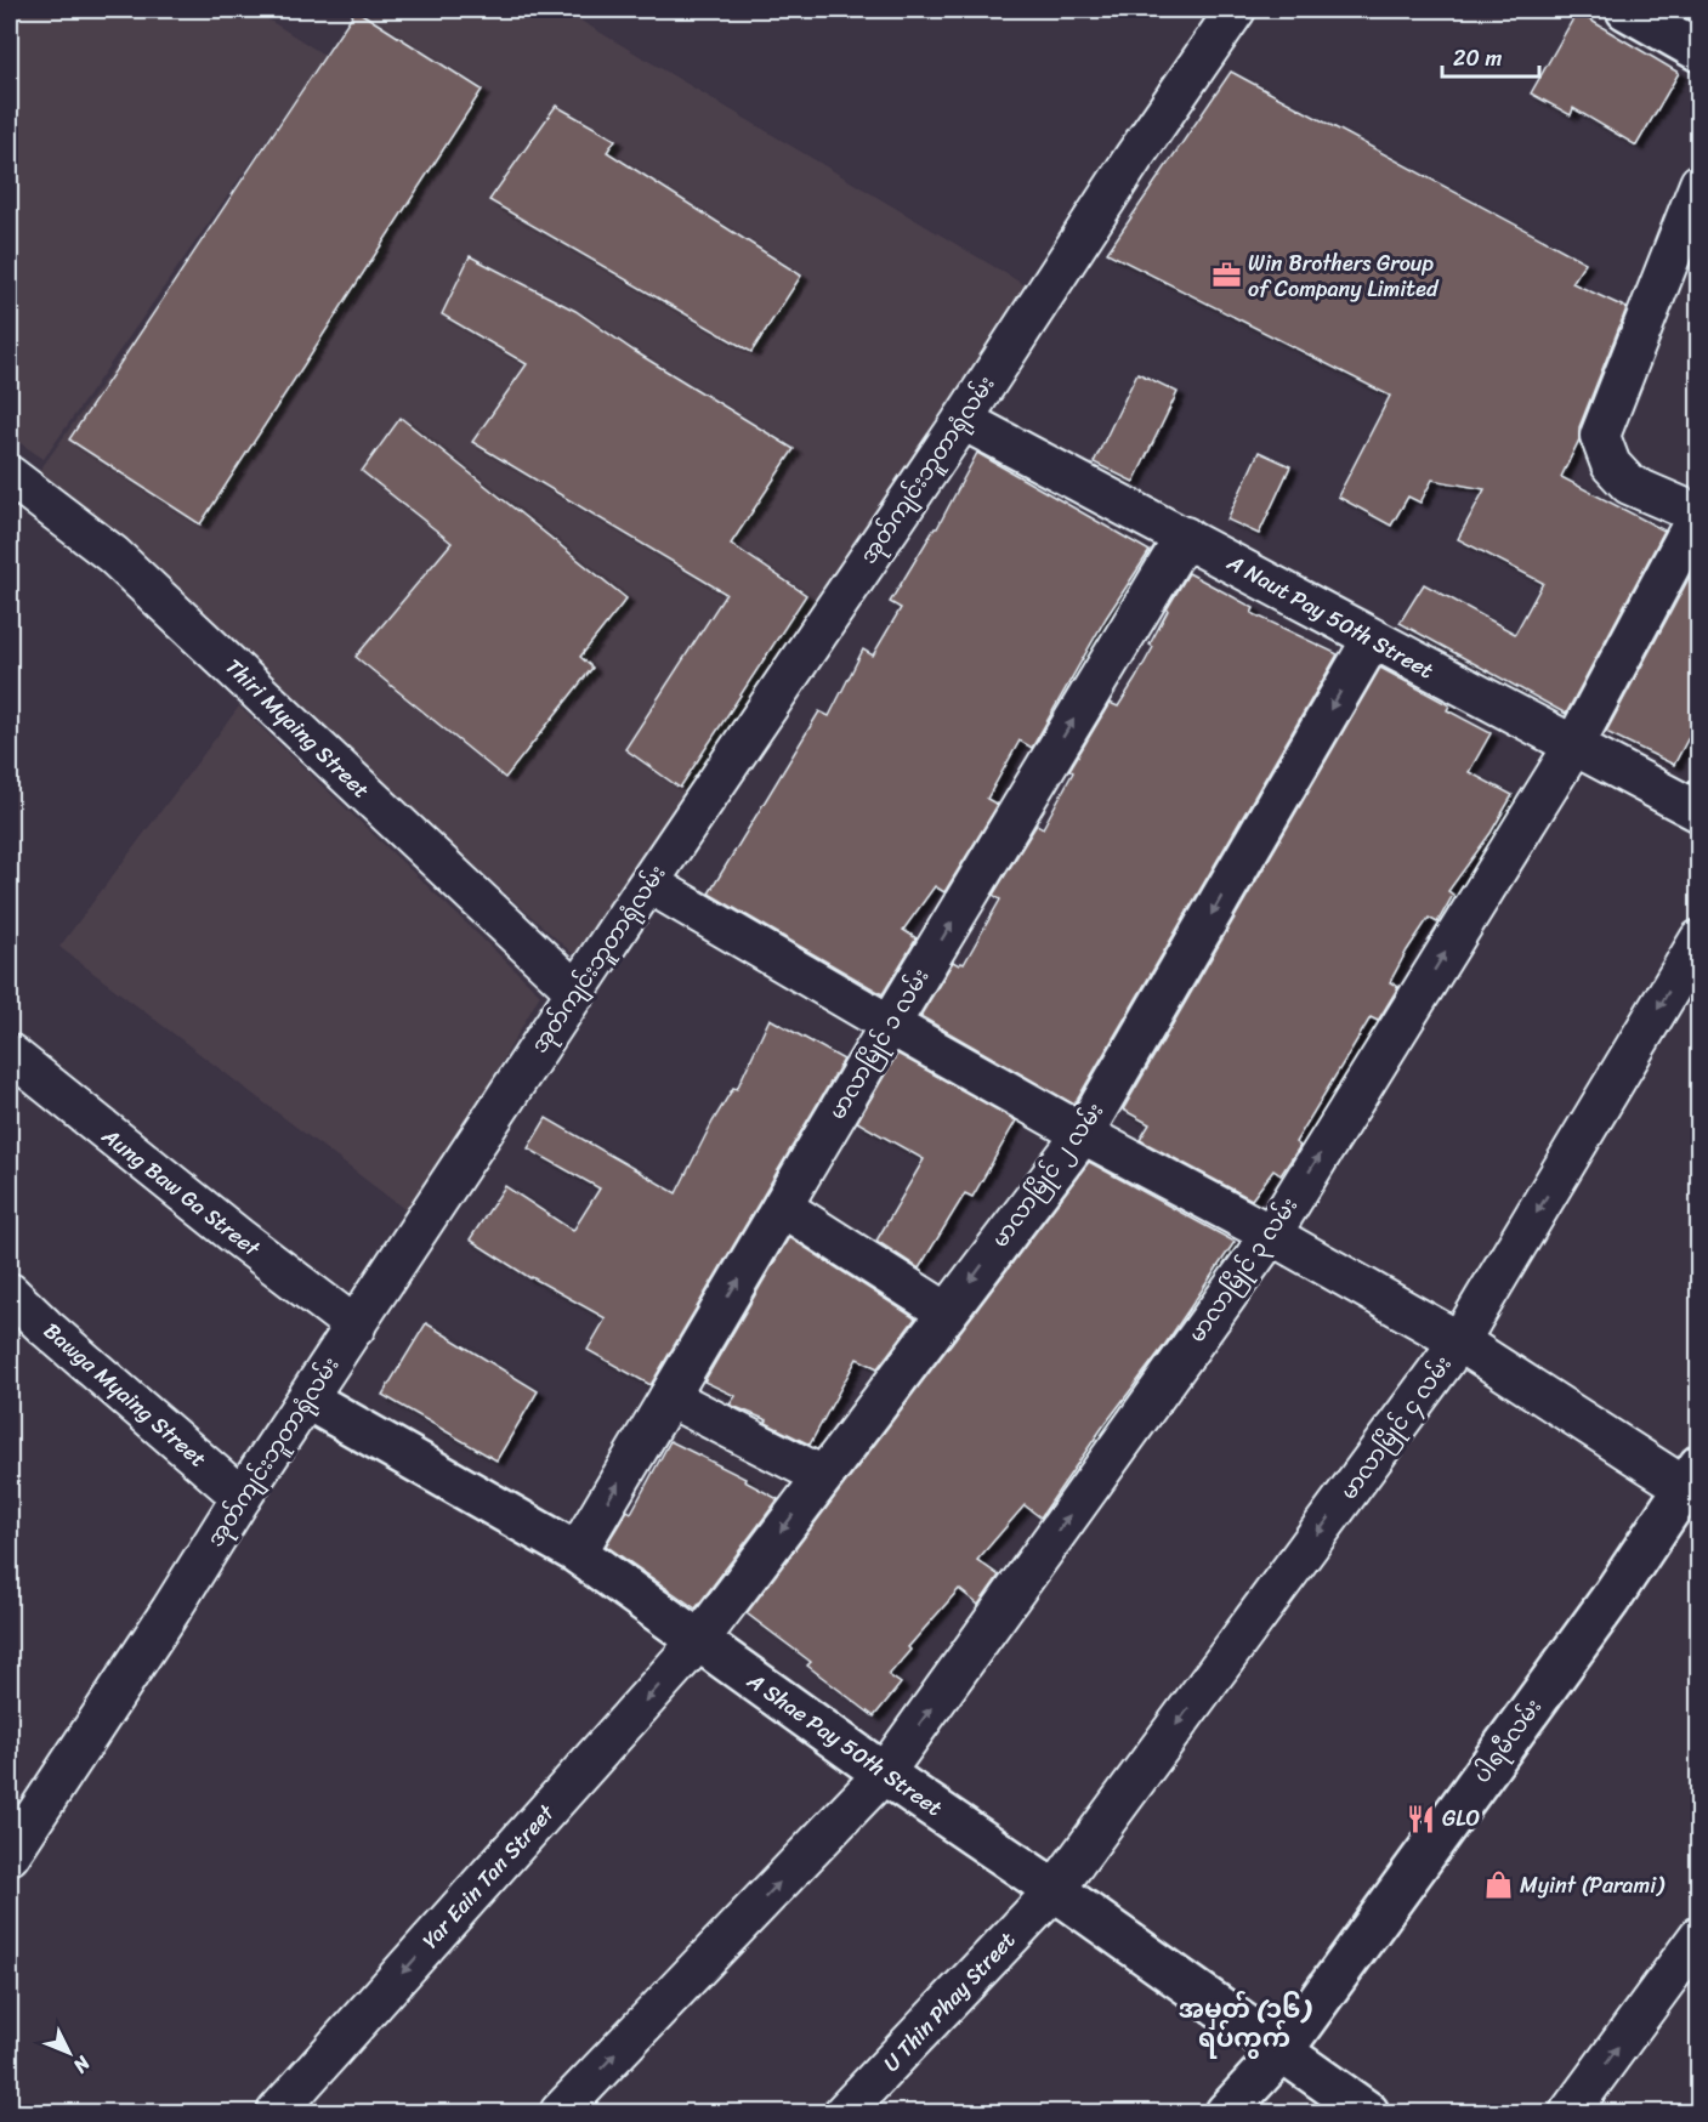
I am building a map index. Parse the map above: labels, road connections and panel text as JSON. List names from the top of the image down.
{
  "streets": {
    "street": [
      "အုတ်ကျင်းဘူတာရုံလမ်း",
      "A Naut Pay 50th Street",
      "Thiri Myaing Street",
      "မာလာမြိုင် ၁ လမ်း",
      "မာလာမြိုင် ၂ လမ်း",
      "Aung Baw Ga Street",
      "မာလာမြိုင် ၃ လမ်း",
      "Bawga Myaing Street",
      "မာလာမြိုင် ၄ လမ်း",
      "ပါရမီလမ်း",
      "A Shae Pay 50th Street",
      "Yar Eain Tan Street",
      "U Thin Phay Street"
    ]
  },
  "crossings": [
    ["အုတ်ကျင်းဘူတာရုံလမ်း", "A Naut Pay 50th Street"],
    ["အုတ်ကျင်းဘူတာရုံလမ်း", "Thiri Myaing Street"],
    ["အုတ်ကျင်းဘူတာရုံလမ်း", "Aung Baw Ga Street"],
    ["အုတ်ကျင်းဘူတာရုံလမ်း", "Bawga Myaing Street"],
    ["အုတ်ကျင်းဘူတာရုံလမ်း", "A Shae Pay 50th Street"],
    ["A Naut Pay 50th Street", "မာလာမြိုင် ၁ လမ်း"],
    ["A Naut Pay 50th Street", "မာလာမြိုင် ၂ လမ်း"],
    ["A Naut Pay 50th Street", "မာလာမြိုင် ၃ လမ်း"],
    ["မာလာမြိုင် ၁ လမ်း", "A Shae Pay 50th Street"],
    ["မာလာမြိုင် ၂ လမ်း", "A Shae Pay 50th Street"],
    ["မာလာမြိုင် ၂ လမ်း", "Yar Eain Tan Street"],
    ["မာလာမြိုင် ၃ လမ်း", "A Shae Pay 50th Street"],
    ["မာလာမြိုင် ၄ လမ်း", "A Shae Pay 50th Street"],
    ["မာလာမြိုင် ၄ လမ်း", "U Thin Phay Street"],
    ["ပါရမီလမ်း", "A Shae Pay 50th Street"],
    ["A Shae Pay 50th Street", "Yar Eain Tan Street"],
    ["A Shae Pay 50th Street", "U Thin Phay Street"]
  ],
  "one_way": [
    "မာလာမြိုင် ၁ လမ်း",
    "မာလာမြိုင် ၂ လမ်း",
    "မာလာမြိုင် ၃ လမ်း",
    "မာလာမြိုင် ၄ လမ်း",
    "Yar Eain Tan Street"
  ],
  "districts": ["အမှတ် (၁၆) ရပ်ကွက်"],
  "places": {
    "office": ["Win Brothers Group of Company Limited"],
    "restaurant": ["GLO"],
    "shop": ["Myint (Parami)"]
  },
  "scale_bar": "20 m",
  "north": "bottom right"
}
